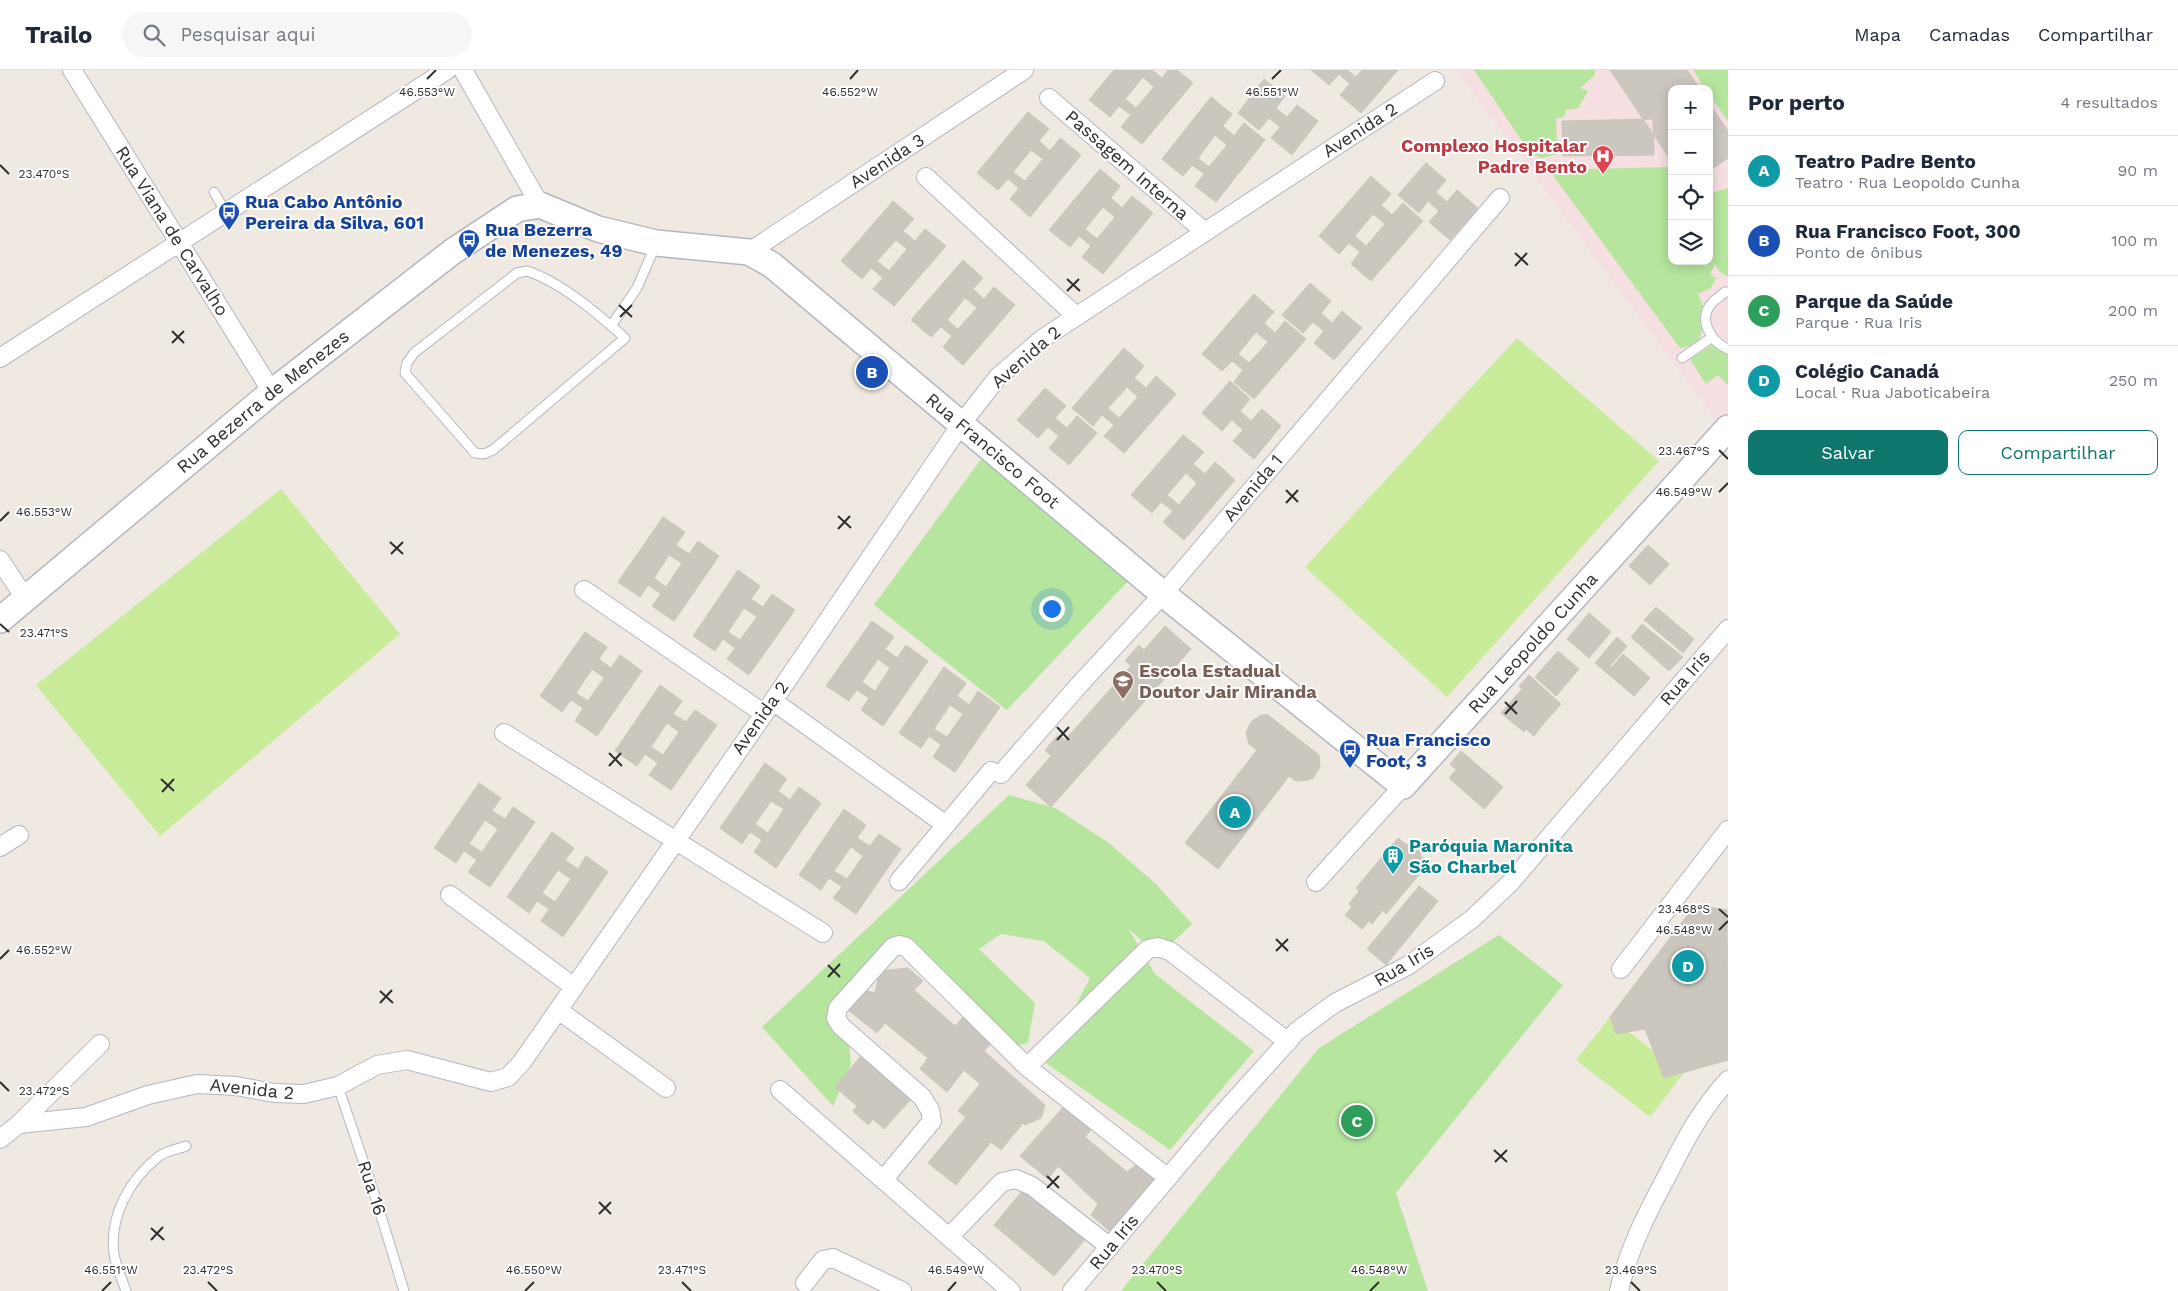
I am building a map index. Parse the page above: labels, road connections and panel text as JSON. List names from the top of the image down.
{
  "streets": {
    "street": [
      "Avenida 2",
      "Avenida 3",
      "Passagem Interna",
      "Rua Viana de Carvalho",
      "Rua Bezerra de Menezes",
      "Rua Francisco Foot",
      "Avenida 1",
      "Rua Leopoldo Cunha",
      "Rua Iris"
    ],
    "lane": ["Rua 16"]
  },
  "crossings": [
    ["Avenida 2", "Passagem Interna"],
    ["Avenida 2", "Rua Francisco Foot"],
    ["Avenida 2", "Rua 16"],
    ["Avenida 3", "Rua Francisco Foot"],
    ["Rua Viana de Carvalho", "Rua Bezerra de Menezes"],
    ["Rua Bezerra de Menezes", "Rua Francisco Foot"],
    ["Rua Francisco Foot", "Avenida 1"],
    ["Rua Francisco Foot", "Rua Leopoldo Cunha"]
  ],
  "places": {
    "hospital": ["Complexo Hospitalar Padre Bento"],
    "bus stop": ["Rua Cabo Antônio Pereira da Silva, 601", "Rua Bezerra de Menezes, 49", "Rua Francisco Foot, 3"],
    "school or university": ["Escola Estadual Doutor Jair Miranda"],
    "building": ["Paróquia Maronita São Charbel"]
  },
  "page": {
    "header": "Trailo",
    "search": "Pesquisar aqui",
    "nav": ["Mapa", "Camadas", "Compartilhar"],
    "heading": ["Por perto", "4 resultados"],
    "map_buttons": ["+", "−"],
    "list": [
      {
        "mark": "A",
        "name": "Teatro Padre Bento",
        "note": "Teatro · Rua Leopoldo Cunha",
        "value": "90 m"
      },
      {
        "mark": "B",
        "name": "Rua Francisco Foot, 300",
        "note": "Ponto de ônibus",
        "value": "100 m"
      },
      {
        "mark": "C",
        "name": "Parque da Saúde",
        "note": "Parque · Rua Iris",
        "value": "200 m"
      },
      {
        "mark": "D",
        "name": "Colégio Canadá",
        "note": "Local · Rua Jaboticabeira",
        "value": "250 m"
      }
    ],
    "pins": [
      "B",
      "A",
      "D",
      "C"
    ],
    "buttons": ["Salvar", "Compartilhar"]
  },
  "coordinates": [
    "46.553°W",
    "46.552°W",
    "46.551°W",
    "23.470°S",
    "23.467°S",
    "46.549°W",
    "23.471°S",
    "23.468°S",
    "46.548°W",
    "23.472°S",
    "46.550°W",
    "23.469°S"
  ]
}
